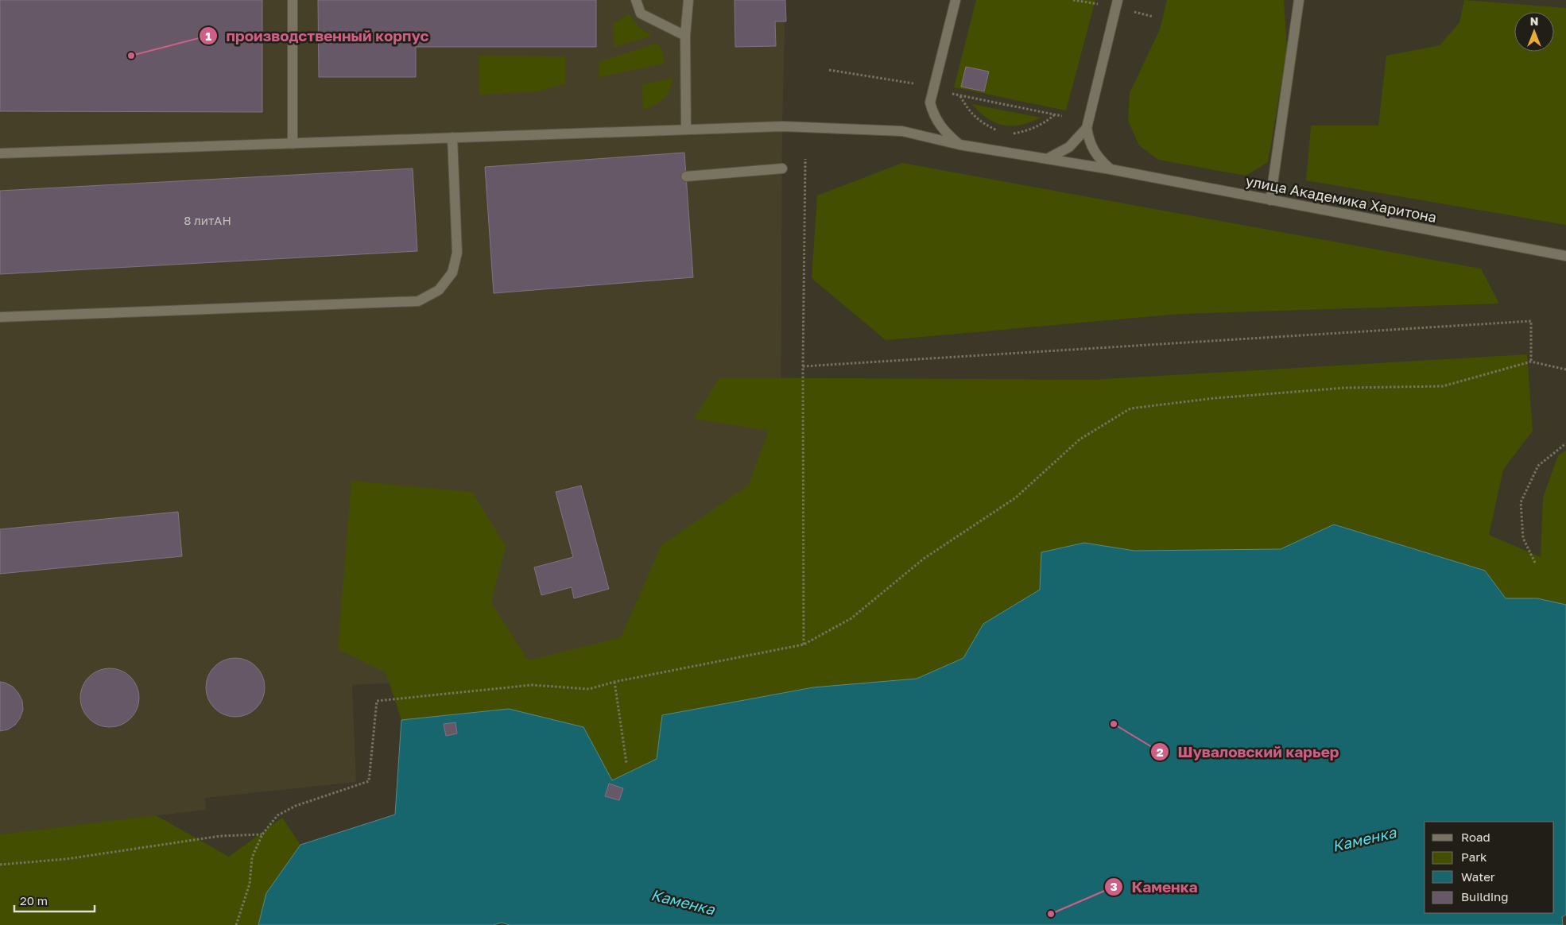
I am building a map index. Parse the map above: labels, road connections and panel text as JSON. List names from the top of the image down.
{
  "streets": {
    "street": ["улица Академика Харитона"]
  },
  "water": ["Каменка"],
  "places": ["производственный корпус", "Шуваловский карьер", "Каменка"],
  "house_numbers": ["8 литАН"],
  "legend": [
    "Road",
    "Park",
    "Water",
    "Building"
  ],
  "scale_bar": "20 m",
  "north": "top"
}
